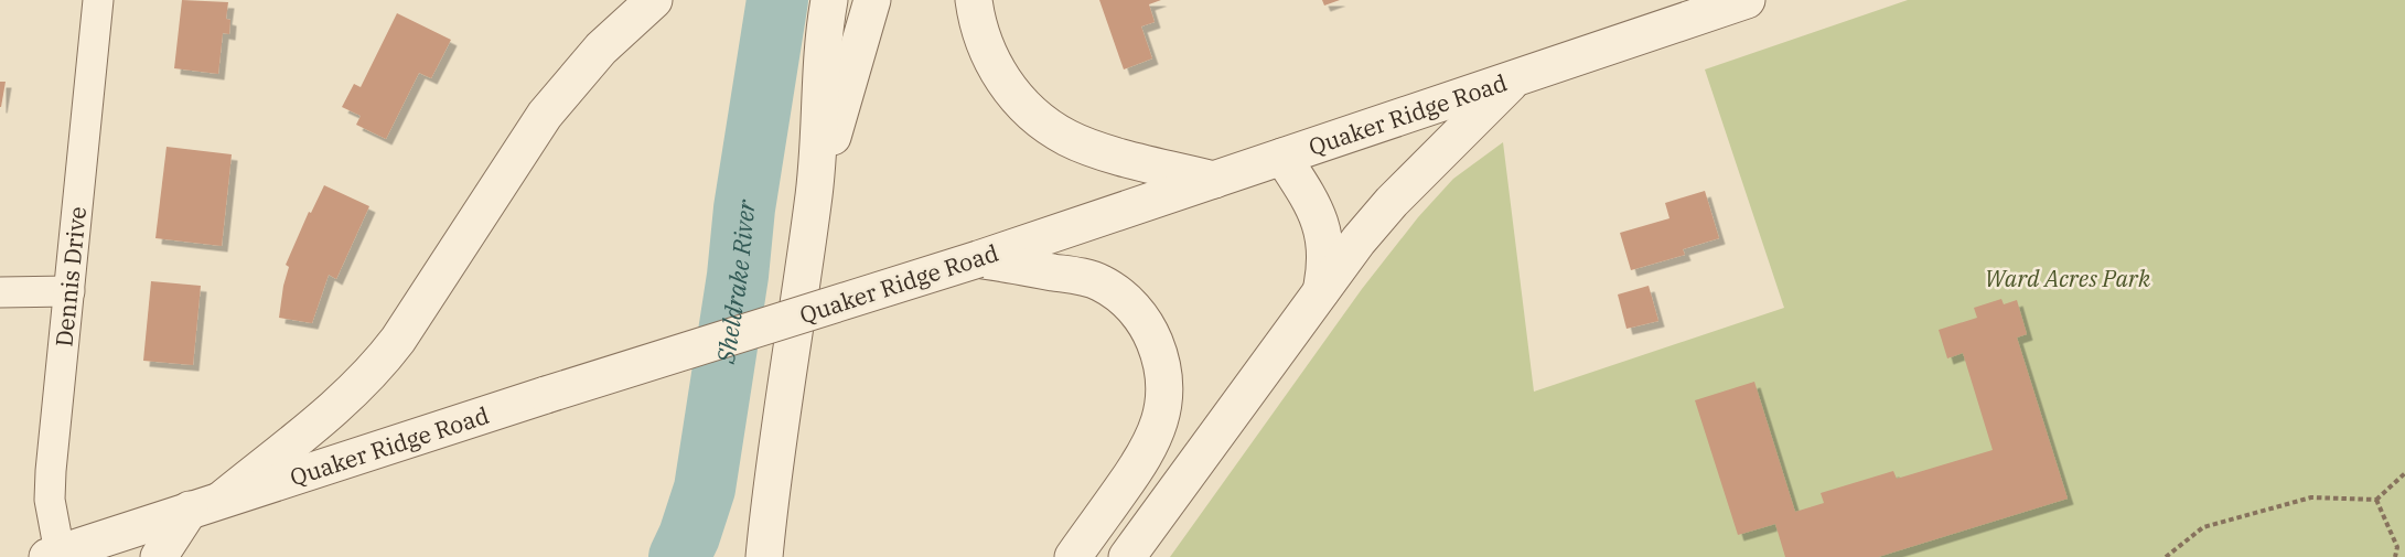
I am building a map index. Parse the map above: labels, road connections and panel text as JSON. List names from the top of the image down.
{
  "streets": {
    "street": ["Quaker Ridge Road", "Dennis Drive"]
  },
  "crossings": [
    ["Quaker Ridge Road", "Dennis Drive"]
  ],
  "water": ["Sheldrake River"],
  "parks": ["Ward Acres Park"]
}
